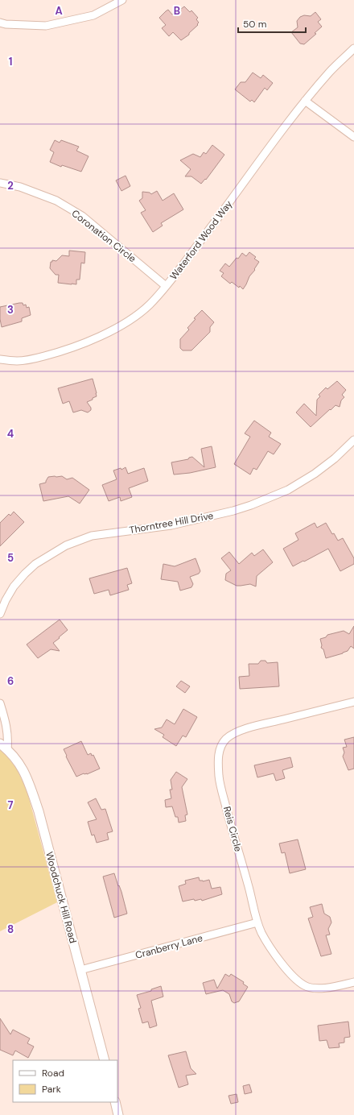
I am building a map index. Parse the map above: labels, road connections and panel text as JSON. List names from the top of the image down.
{
  "streets": {
    "street": [
      "Coronation Circle",
      "Waterford Wood Way",
      "Thorntree Hill Drive",
      "Reis Circle",
      "Woodchuck Hill Road",
      "Cranberry Lane"
    ]
  },
  "crossings": [
    ["Coronation Circle", "Waterford Wood Way"],
    ["Reis Circle", "Cranberry Lane"],
    ["Woodchuck Hill Road", "Cranberry Lane"]
  ],
  "legend": ["Road", "Park"],
  "scale_bar": "50 m",
  "grid": {
    "columns": ["A", "B"],
    "rows": [
      "1",
      "2",
      "3",
      "4",
      "5",
      "6",
      "7",
      "8"
    ]
  }
}
